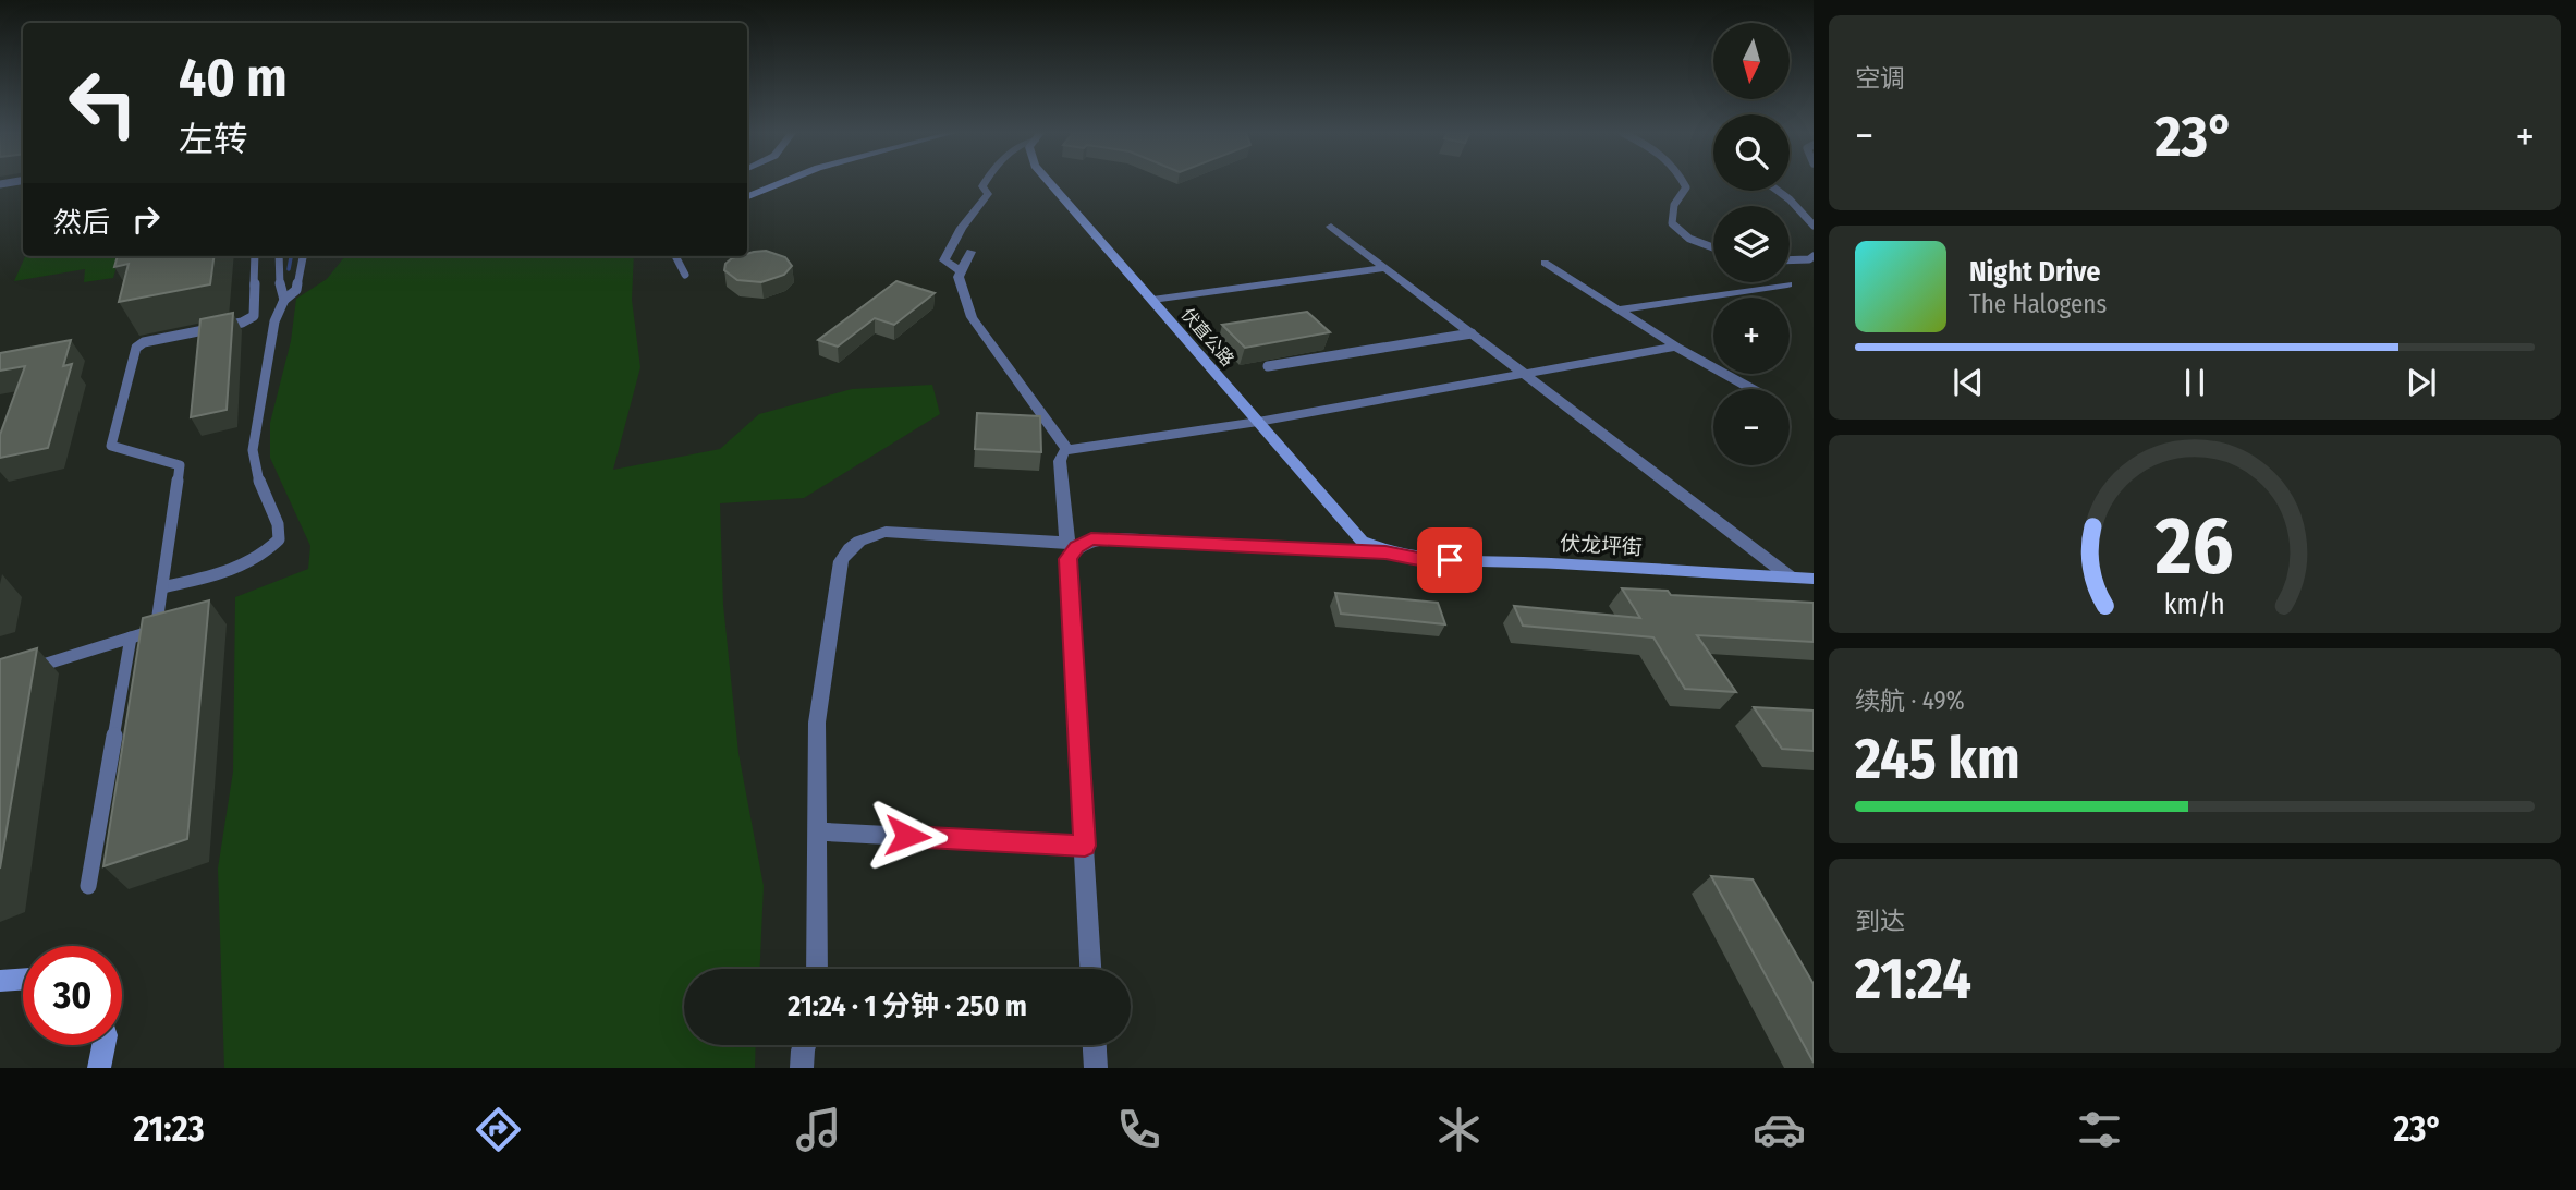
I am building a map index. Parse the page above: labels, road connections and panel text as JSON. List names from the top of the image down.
{
  "streets": {
    "main road": ["伏直公路", "伏龙坪街"]
  },
  "crossings": [
    ["伏直公路", "伏龙坪街"]
  ],
  "north": "bottom",
  "page": {
    "tile": [
      "空调",
      ["续航 · 49%", "245 km"],
      ["到达", "21:24"]
    ],
    "map_buttons": ["+", "−"],
    "turn": ["40 m", "左转"],
    "heat": ["−", "23°", "+"],
    "then": "然后",
    "song": ["Night Drive", "The Halogens"],
    "limit": "30",
    "trip": "21:24 · 1 分钟 · 250 m",
    "tabs": ["21:23", "23°"],
    "gauge": ["26", "km/h"]
  }
}
